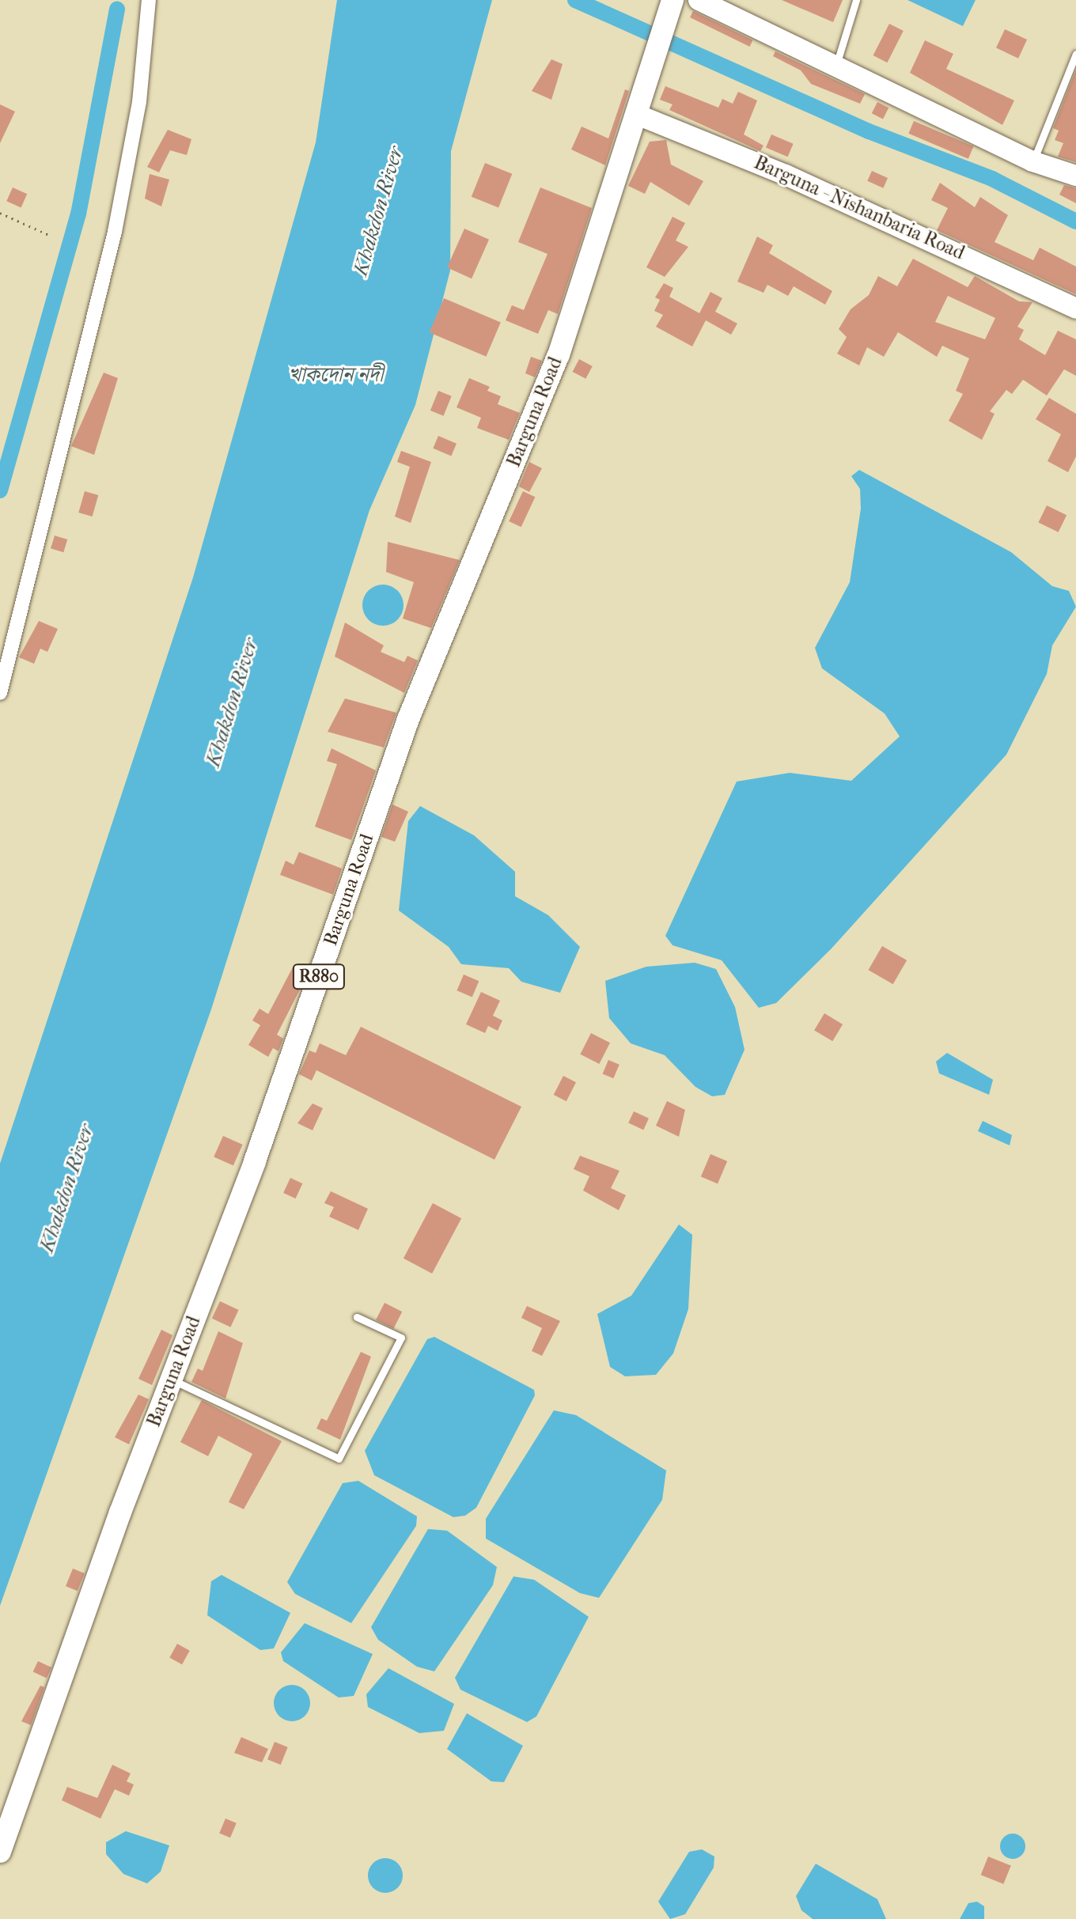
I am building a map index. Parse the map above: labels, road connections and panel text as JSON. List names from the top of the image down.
{
  "streets": {
    "main road": ["Barguna Road", "R880"],
    "street": ["Barguna - Nishanbaria Road"]
  },
  "crossings": [
    ["Barguna - Nishanbaria Road", "Barguna Road"]
  ],
  "water": ["Khakdon River", "খাকদোন নদী"]
}
